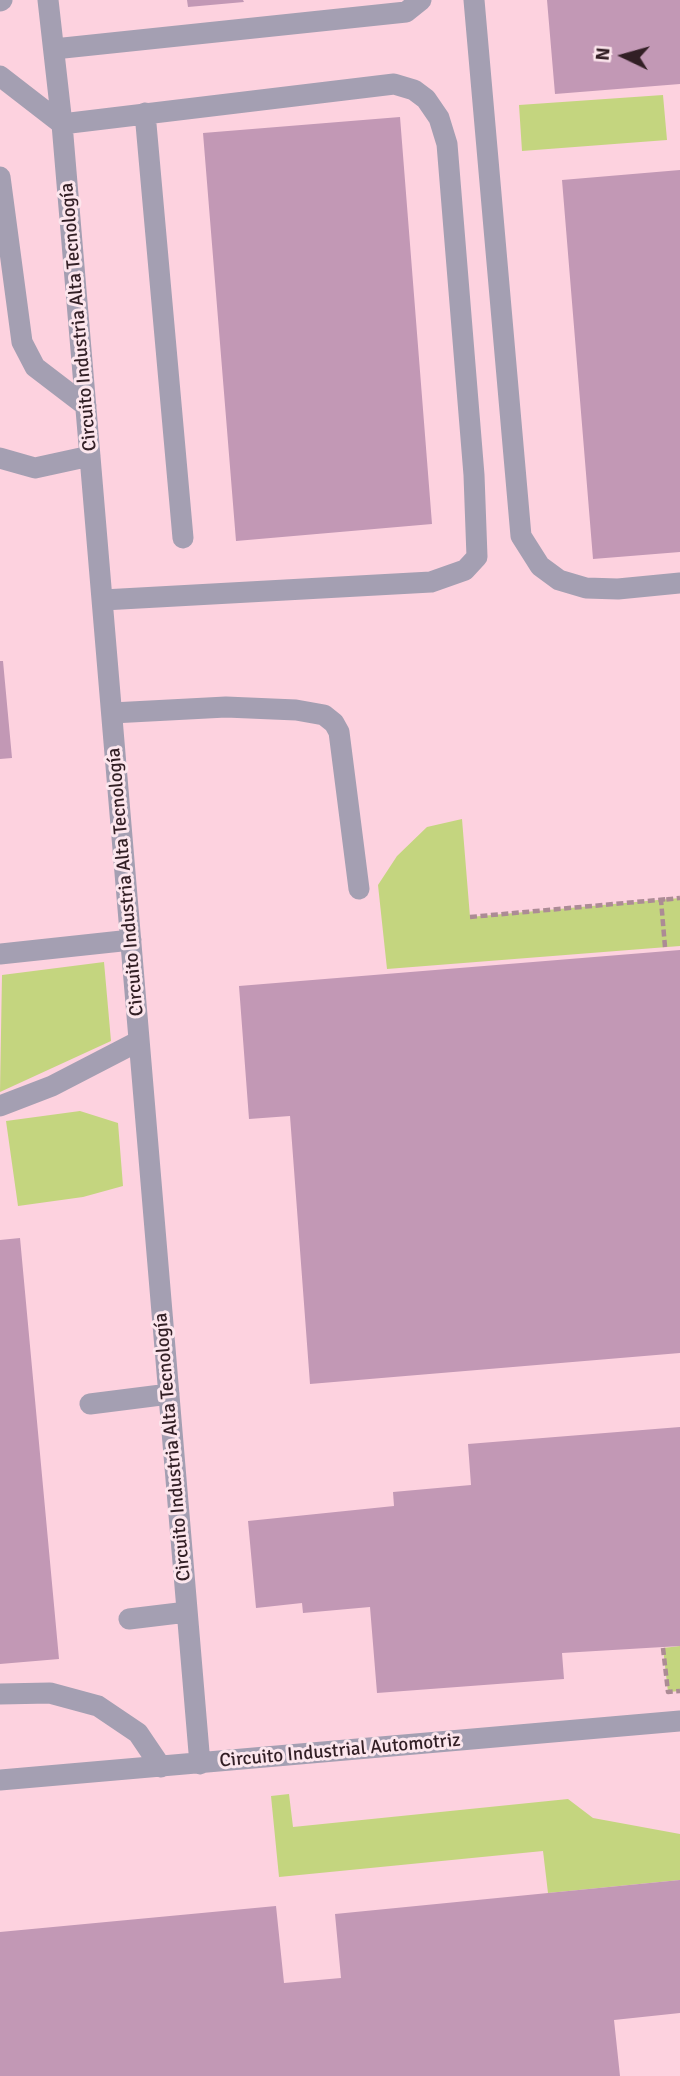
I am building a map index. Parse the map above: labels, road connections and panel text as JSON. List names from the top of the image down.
{
  "streets": {
    "lane": ["Circuito Industria Alta Tecnología", "Circuito Industrial Automotriz"]
  },
  "crossings": [
    ["Circuito Industria Alta Tecnología", "Circuito Industrial Automotriz"]
  ],
  "north": "left"
}
